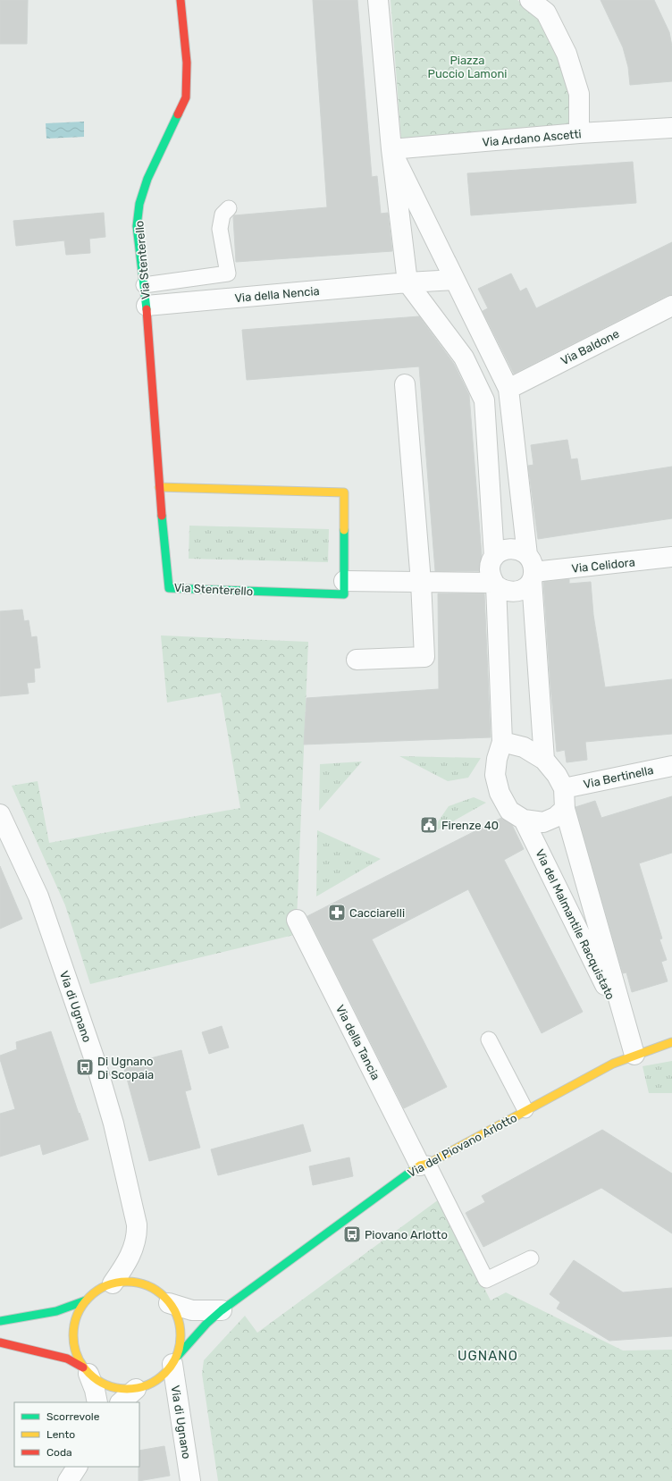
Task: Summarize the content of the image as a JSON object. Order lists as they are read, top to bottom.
{
  "streets": {
    "street": [
      "Via Ardano Ascetti",
      "Via Stenterello",
      "Via della Nencia",
      "Via Baldone",
      "Via Celidora",
      "Via Bertinella",
      "Via del Malmantile Racquistato",
      "Via di Ugnano",
      "Via della Tancia",
      "Via del Piovano Arlotto"
    ]
  },
  "crossings": [
    ["Via Stenterello", "Via della Nencia"],
    ["Via Bertinella", "Via del Malmantile Racquistato"],
    ["Via del Malmantile Racquistato", "Via del Piovano Arlotto"],
    ["Via di Ugnano", "Via del Piovano Arlotto"],
    ["Via della Tancia", "Via del Piovano Arlotto"]
  ],
  "districts": ["UGNANO"],
  "parks": ["Piazza Puccio Lamoni"],
  "places": {
    "public building": ["Firenze 40"],
    "pharmacy": ["Cacciarelli"],
    "bus stop": ["Di Ugnano Di Scopaia", "Piovano Arlotto"]
  },
  "legend": ["Scorrevole", "Lento", "Coda"]
}
